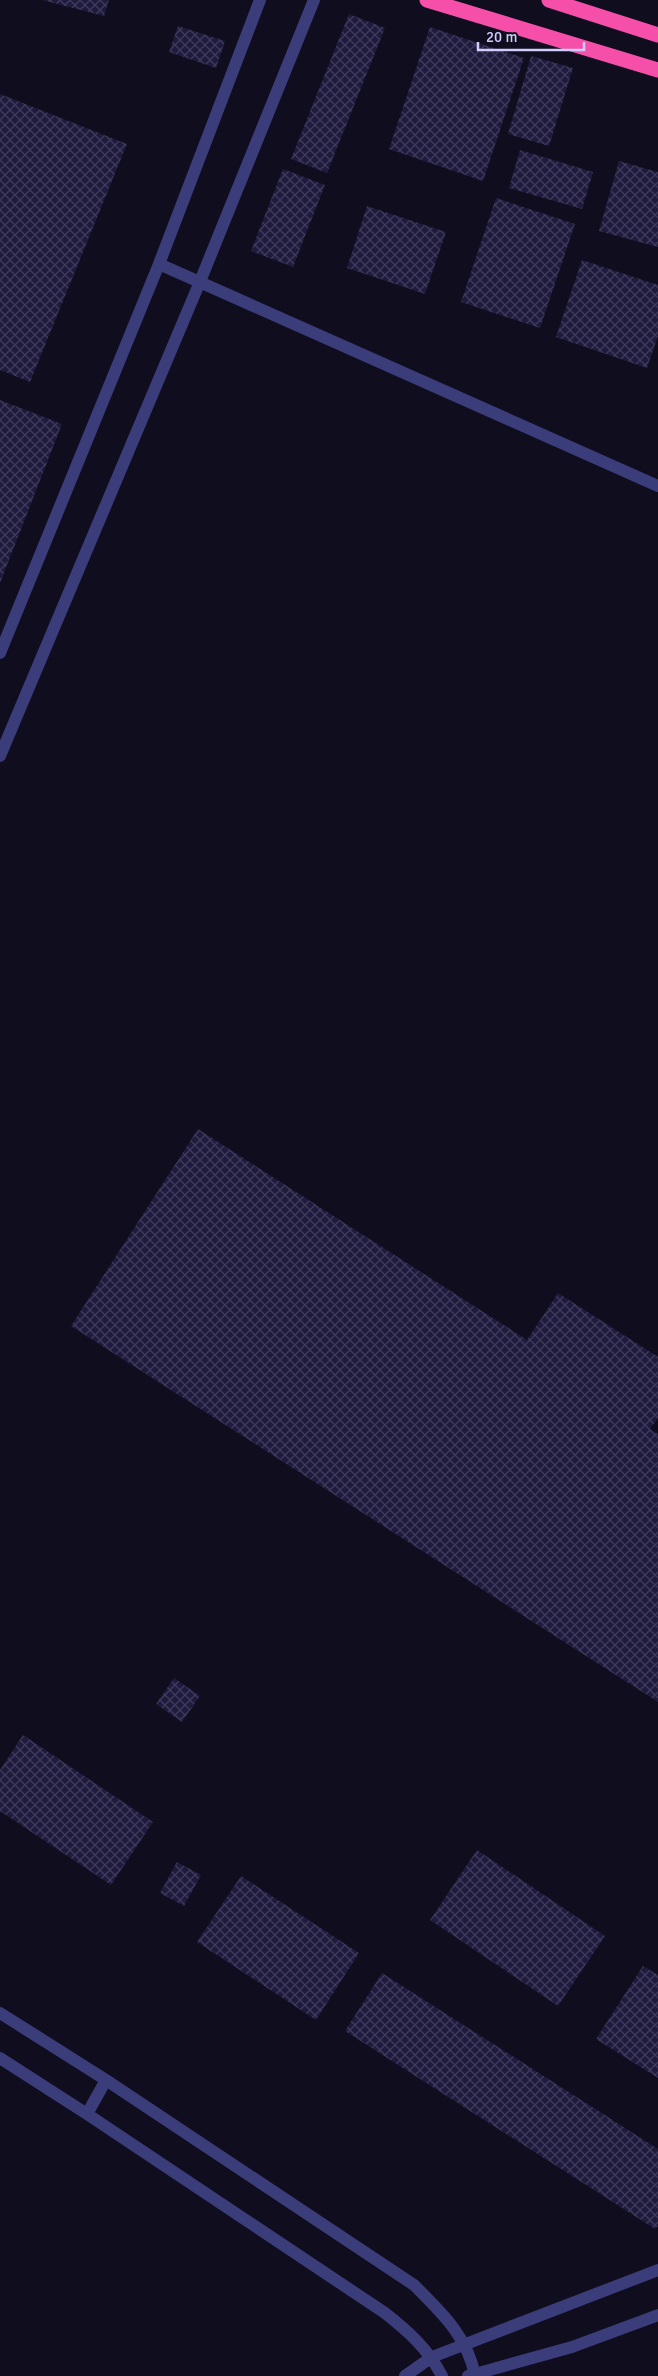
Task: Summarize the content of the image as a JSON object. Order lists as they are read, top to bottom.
{
  "scale_bar": "20 m"
}
